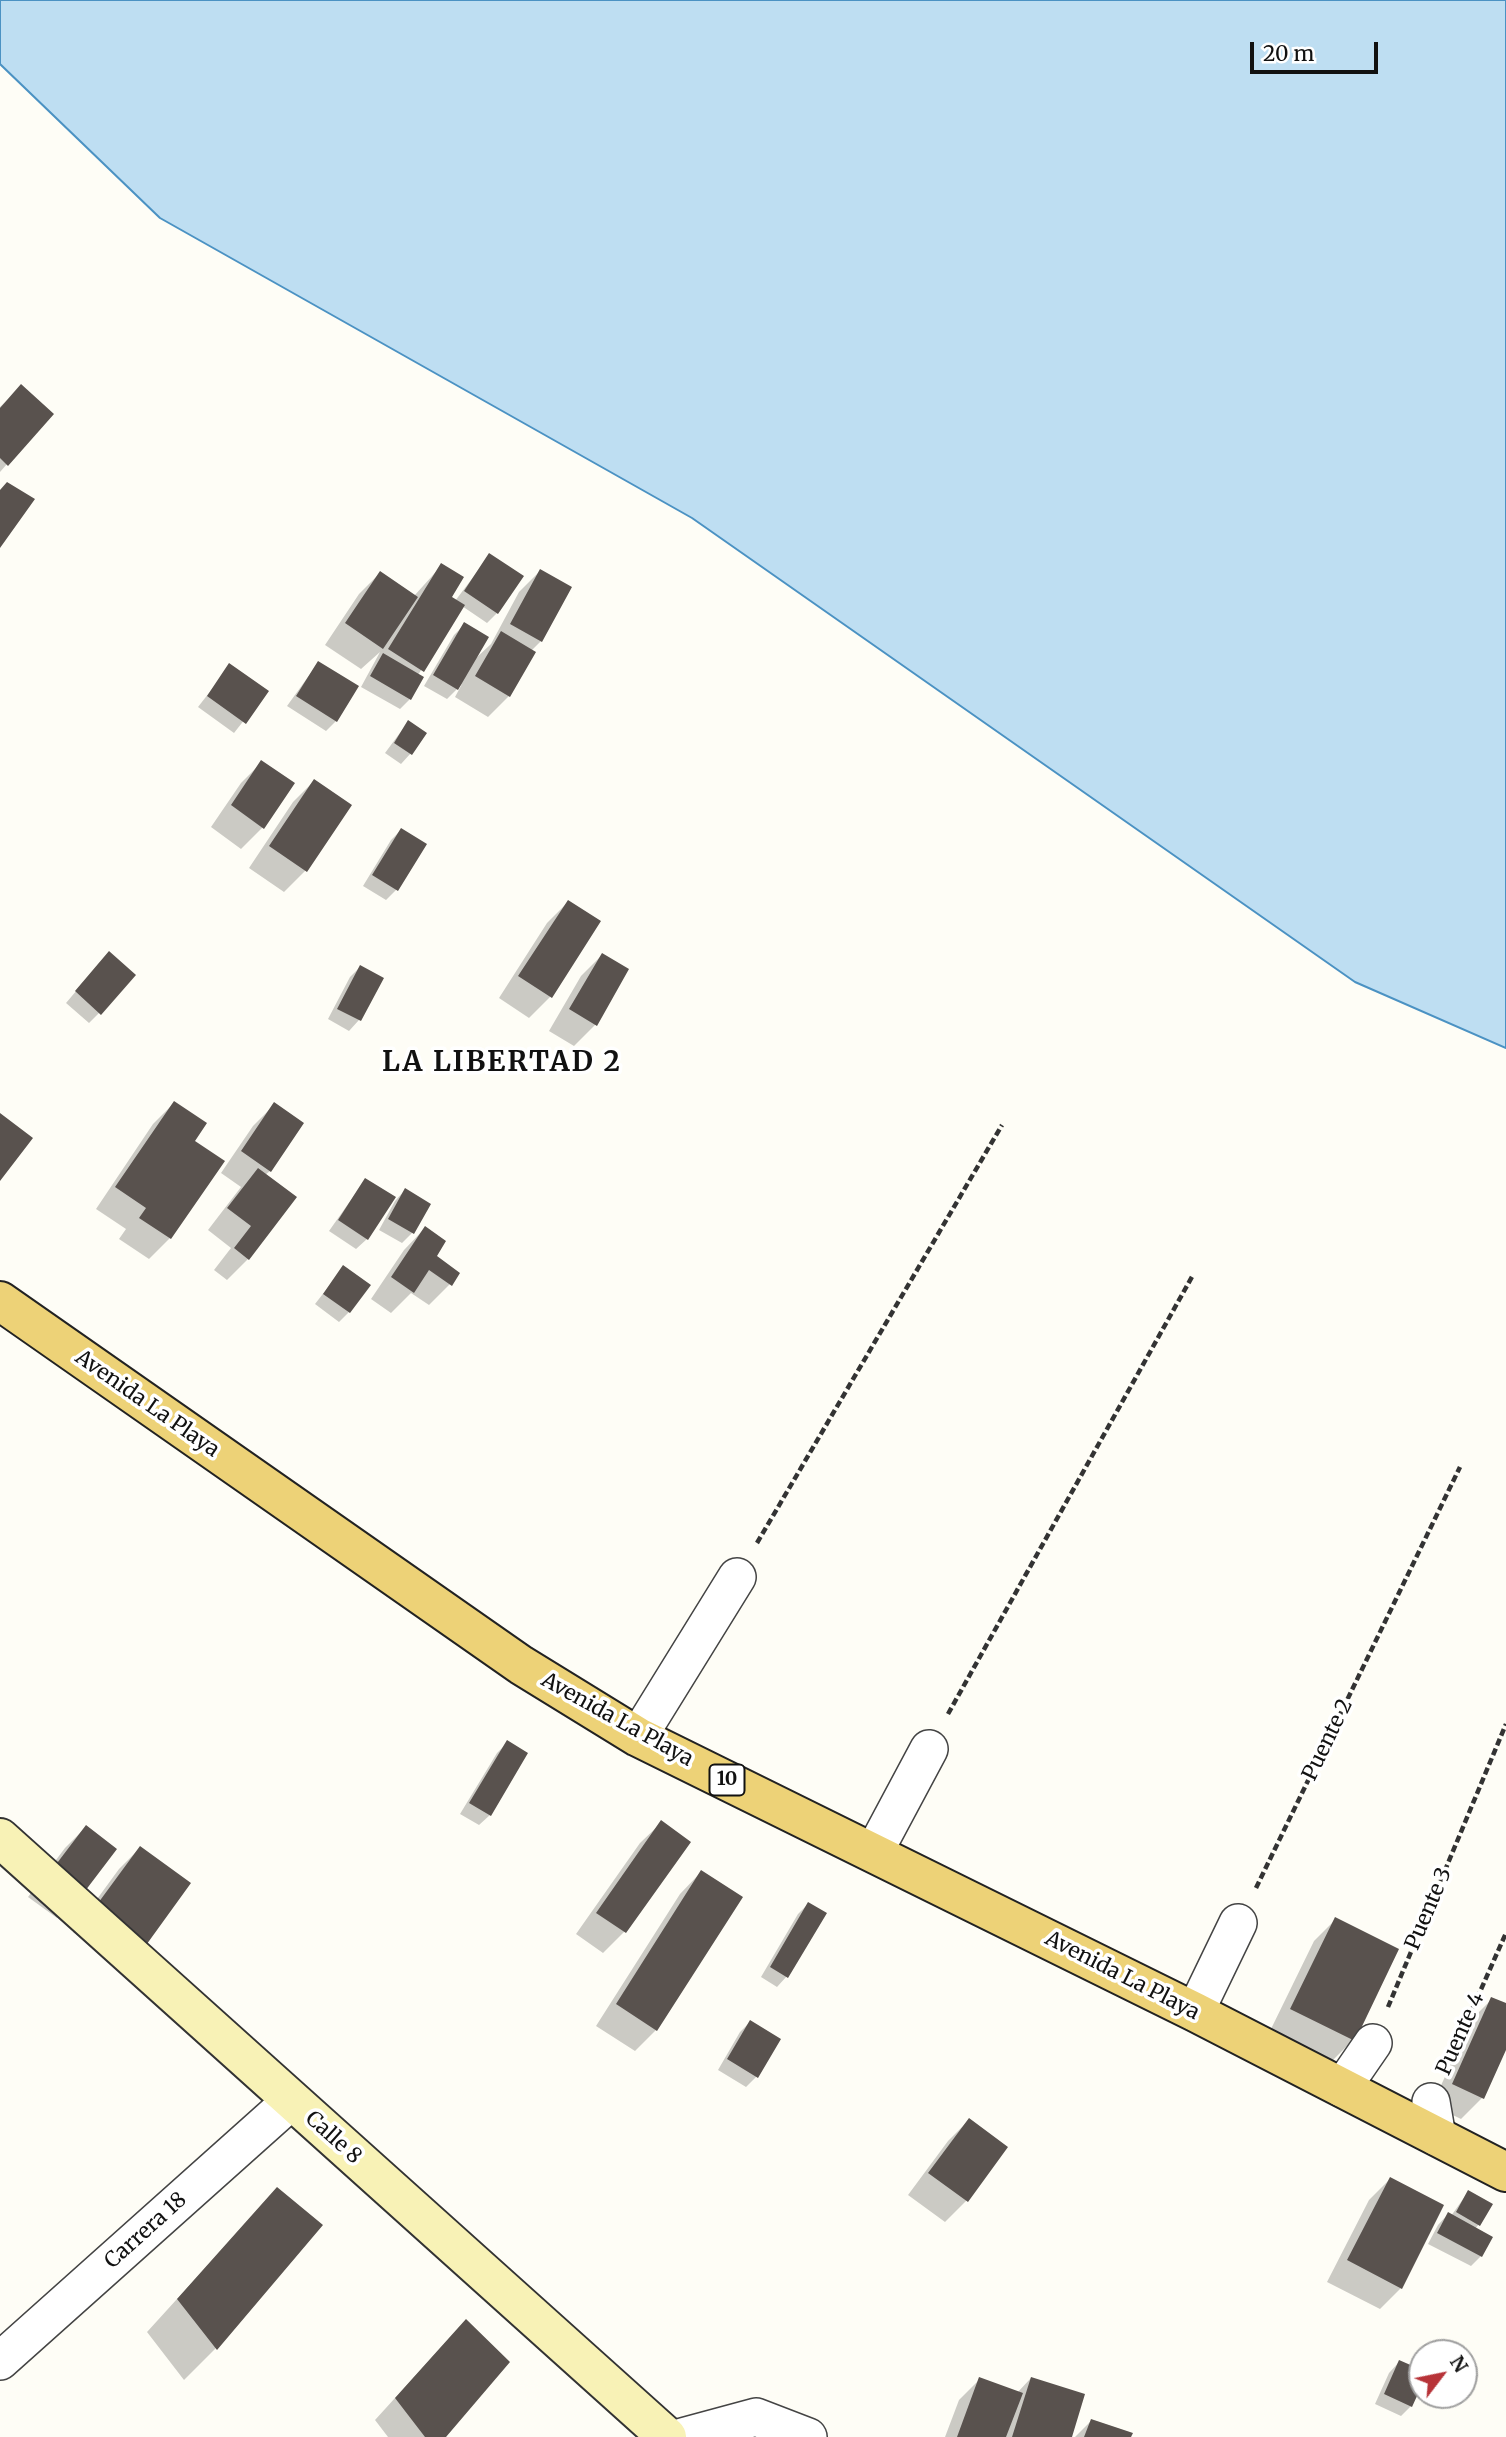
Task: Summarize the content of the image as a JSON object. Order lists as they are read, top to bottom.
{
  "streets": {
    "main road": ["Avenida La Playa", "10"],
    "street": ["Calle 8", "Carrera 18"],
    "path": ["Puente 2", "Puente 3", "Puente 4"]
  },
  "crossings": [
    ["Avenida La Playa", "Puente 4"],
    ["Calle 8", "Carrera 18"]
  ],
  "districts": ["LA LIBERTAD 2"],
  "scale_bar": "20 m",
  "north": "top right"
}
